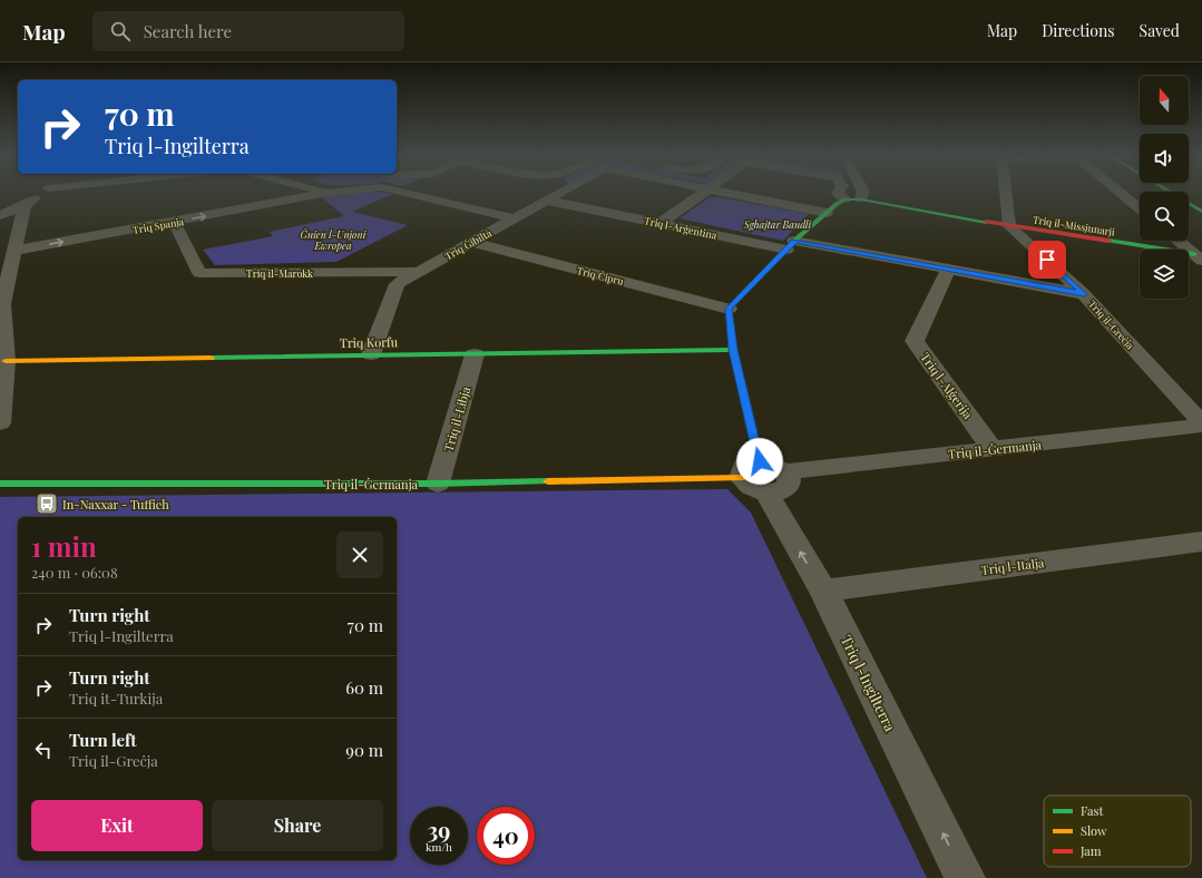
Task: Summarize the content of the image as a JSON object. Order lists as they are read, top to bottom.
{
  "streets": {
    "street": [
      "Triq Spanja",
      "Triq il-Missjunarji",
      "Triq l-Arġentina",
      "Triq Ġibiltà",
      "Triq il-Marokk",
      "Triq Ċipru",
      "Triq il-Greċja",
      "Triq Korfu",
      "Triq l-Alġerija",
      "Triq il-Libja",
      "Triq il-Ġermanja",
      "Triq l-Italja",
      "Triq l-Ingilterra"
    ]
  },
  "crossings": [
    ["Triq Spanja", "Triq Ġibiltà"],
    ["Triq Spanja", "Triq il-Marokk"],
    ["Triq il-Missjunarji", "Triq il-Greċja"],
    ["Triq l-Arġentina", "Triq Ġibiltà"],
    ["Triq l-Arġentina", "Triq il-Greċja"],
    ["Triq l-Arġentina", "Triq l-Alġerija"],
    ["Triq Ġibiltà", "Triq il-Marokk"],
    ["Triq Ġibiltà", "Triq Ċipru"],
    ["Triq Ġibiltà", "Triq Korfu"],
    ["Triq il-Greċja", "Triq il-Ġermanja"],
    ["Triq Korfu", "Triq il-Libja"],
    ["Triq l-Alġerija", "Triq il-Ġermanja"],
    ["Triq il-Libja", "Triq il-Ġermanja"],
    ["Triq il-Ġermanja", "Triq l-Ingilterra"],
    ["Triq l-Italja", "Triq l-Ingilterra"]
  ],
  "one_way": ["Triq Spanja", "Triq l-Ingilterra"],
  "parks": ["Sghajtar Bandli", "Ġnien l-Unjoni Ewropea"],
  "places": {
    "bus stop": ["In-Naxxar - Tuffieh"]
  },
  "legend": ["Fast", "Slow", "Jam"],
  "north": "top",
  "page": {
    "header": "Map",
    "search": "Search here",
    "nav": ["Map", "Directions", "Saved"],
    "turn": ["70 m", "Triq l-Ingilterra"],
    "heading": ["1 min", "240 m · 06:08"],
    "list": [
      {
        "name": "Turn right",
        "note": "Triq l-Ingilterra",
        "value": "70 m"
      },
      {
        "name": "Turn right",
        "note": "Triq it-Turkija",
        "value": "60 m"
      },
      {
        "name": "Turn left",
        "note": "Triq il-Greċja",
        "value": "90 m"
      }
    ],
    "buttons": ["Exit", "Share"],
    "speed": "39 km/h",
    "limit": "40"
  }
}
